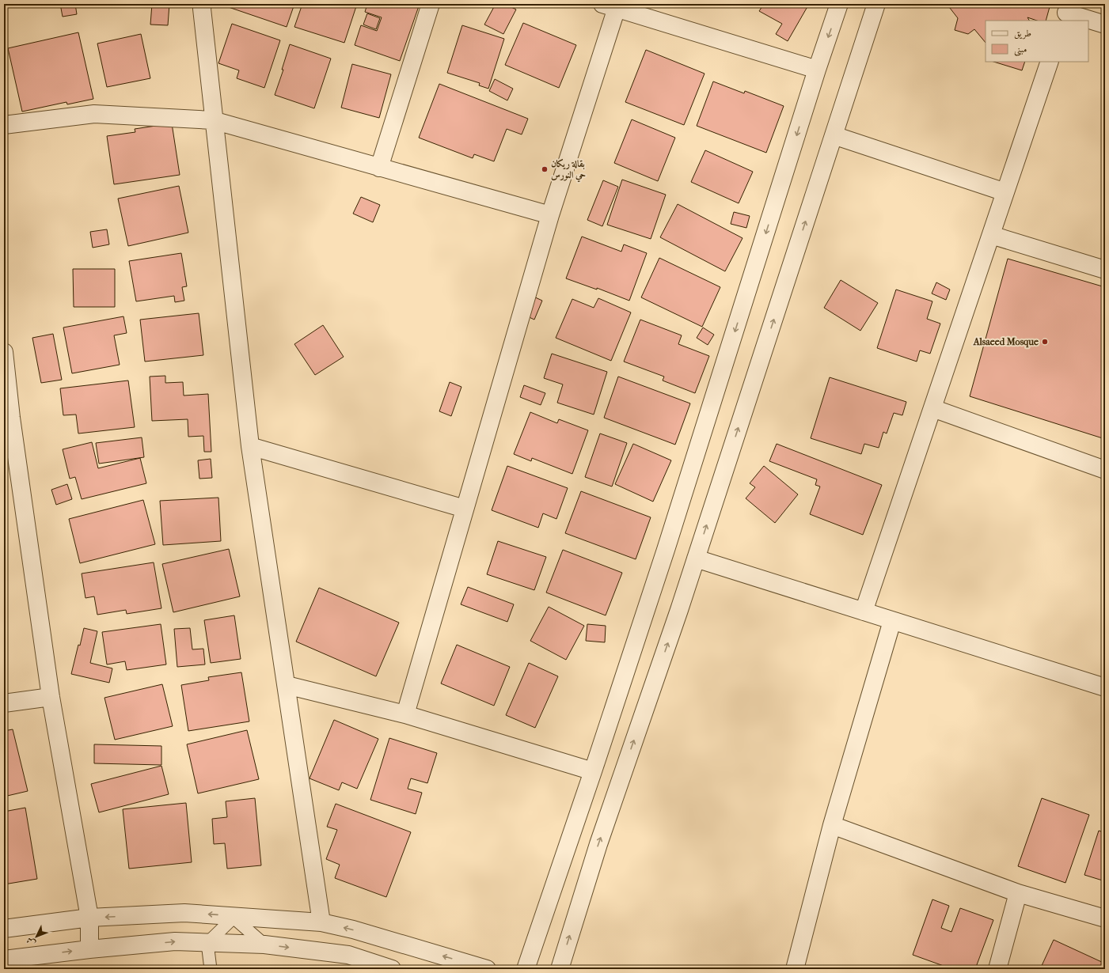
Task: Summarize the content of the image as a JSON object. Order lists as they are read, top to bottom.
{
  "places": ["بقالة ريكان حي النورس", "Alsaeed Mosque"],
  "legend": ["طريق", "مبنى"],
  "north": "bottom left"
}
